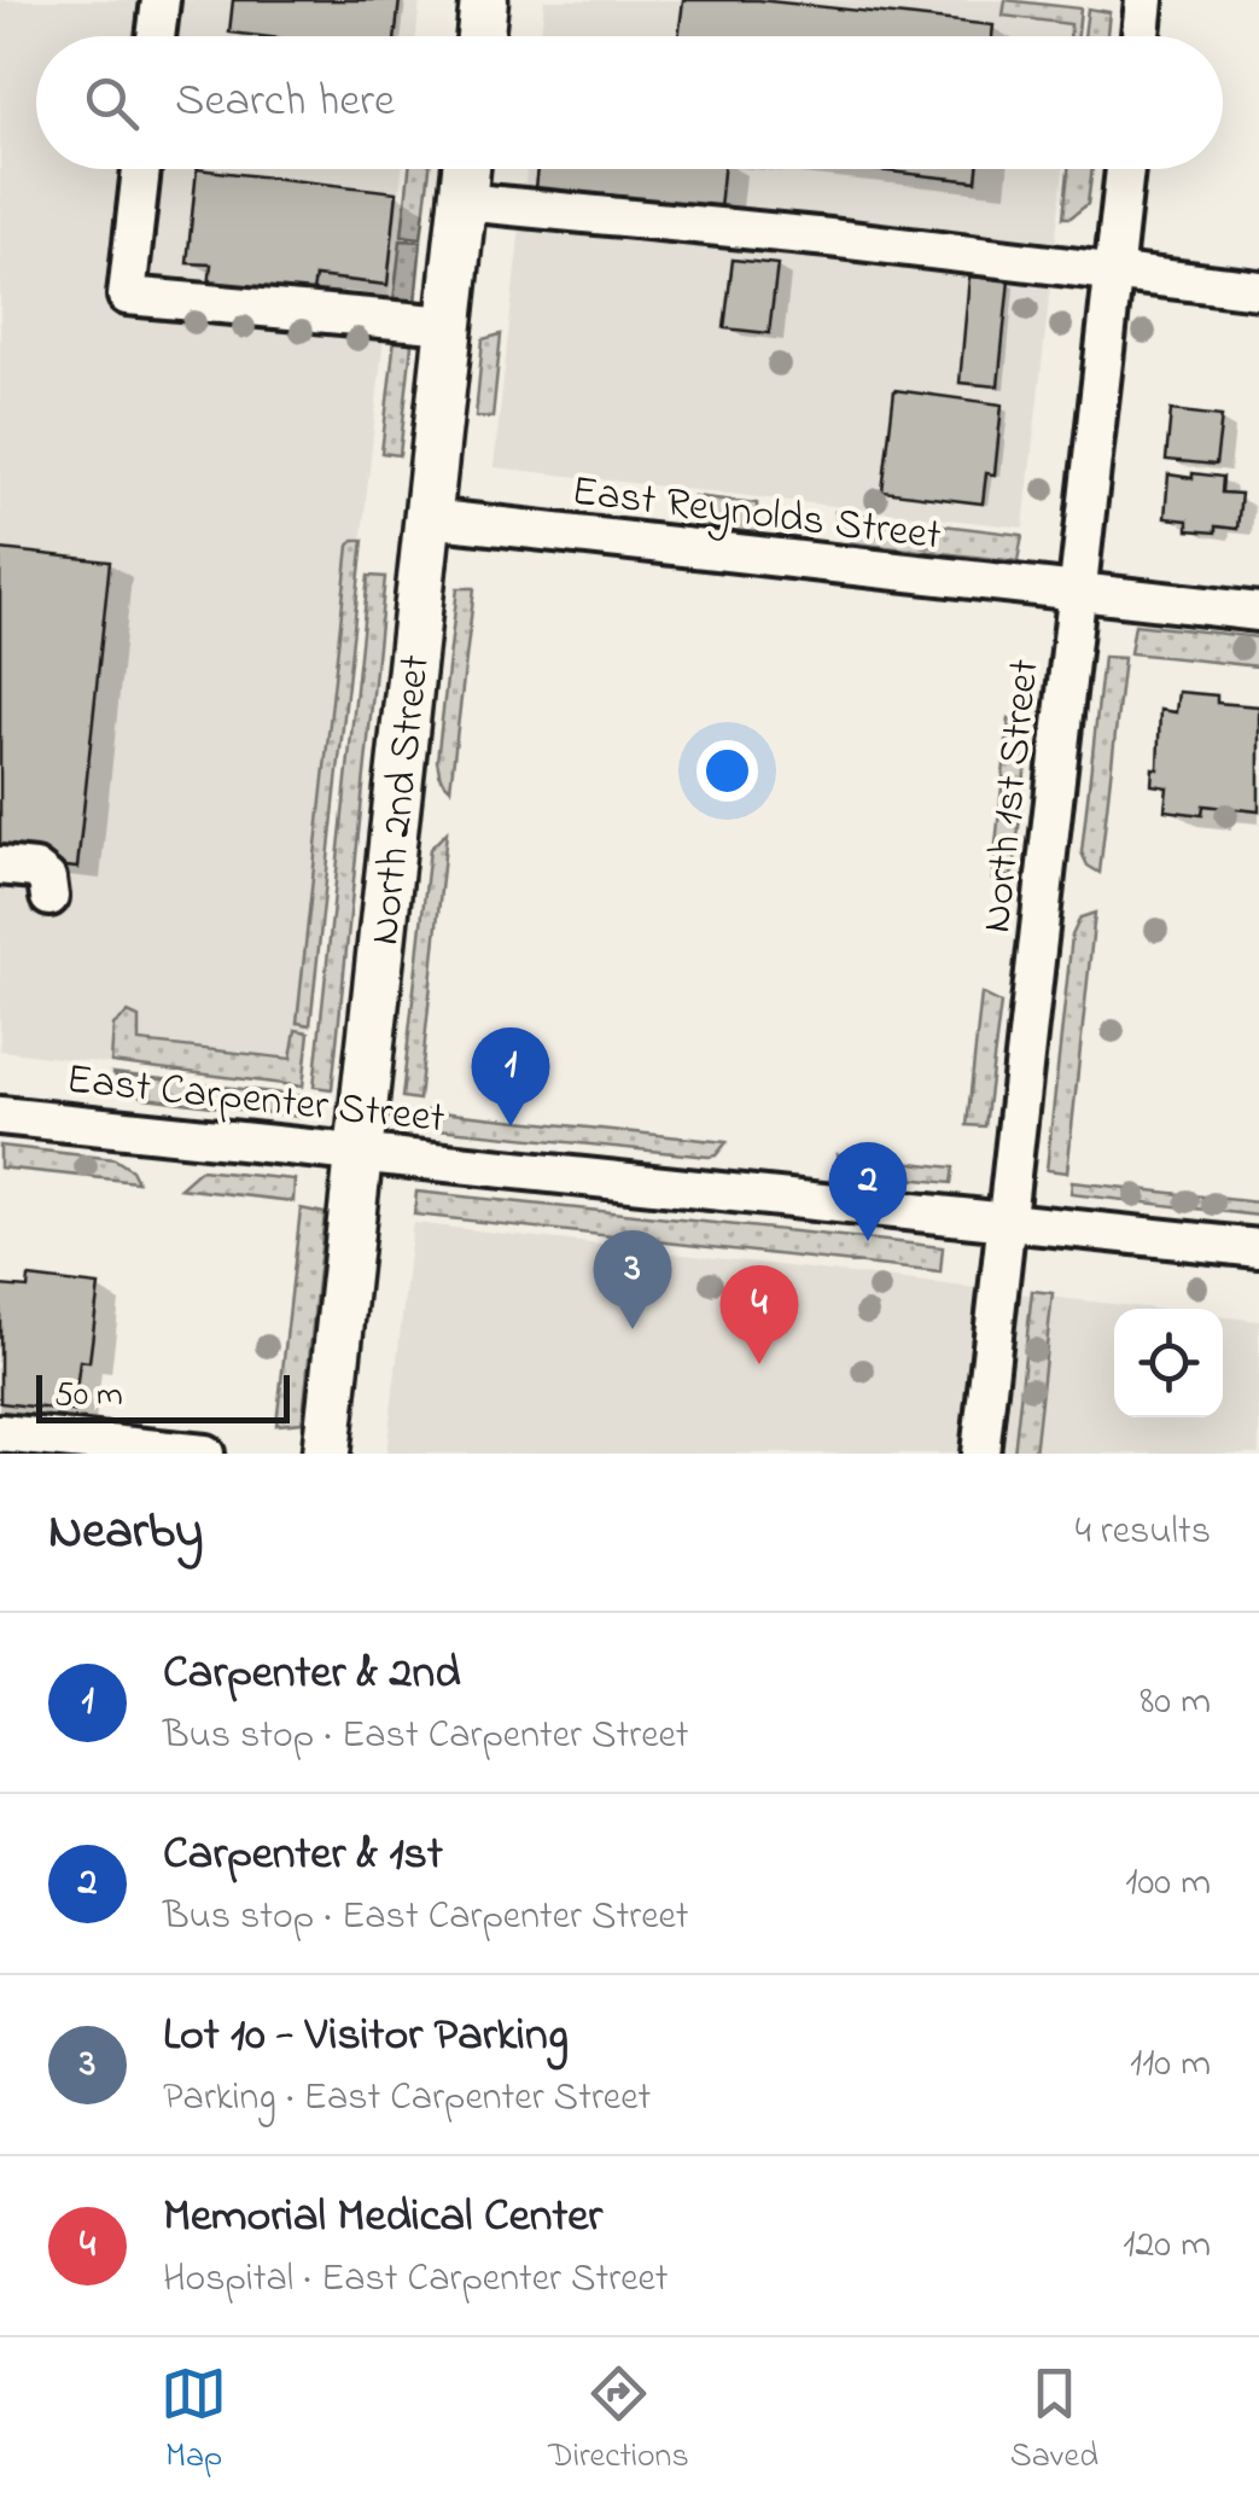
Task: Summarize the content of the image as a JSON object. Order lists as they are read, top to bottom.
{
  "streets": {
    "main road": ["North 2nd Street"],
    "street": ["East Reynolds Street", "North 1st Street", "East Carpenter Street"]
  },
  "crossings": [
    ["East Reynolds Street", "North 1st Street"],
    ["East Reynolds Street", "North 2nd Street"],
    ["North 1st Street", "East Carpenter Street"],
    ["North 2nd Street", "East Carpenter Street"]
  ],
  "scale_bar": "50 m",
  "page": {
    "search": "Search here",
    "pins": [
      "1",
      "2",
      "3",
      "4"
    ],
    "scale": "50 m",
    "heading": ["Nearby", "4 results"],
    "list": [
      {
        "mark": "1",
        "name": "Carpenter & 2nd",
        "note": "Bus stop · East Carpenter Street",
        "value": "80 m"
      },
      {
        "mark": "2",
        "name": "Carpenter & 1st",
        "note": "Bus stop · East Carpenter Street",
        "value": "100 m"
      },
      {
        "mark": "3",
        "name": "Lot 10 - Visitor Parking",
        "note": "Parking · East Carpenter Street",
        "value": "110 m"
      },
      {
        "mark": "4",
        "name": "Memorial Medical Center",
        "note": "Hospital · East Carpenter Street",
        "value": "120 m"
      }
    ],
    "nav": ["Map", "Directions", "Saved"]
  }
}
